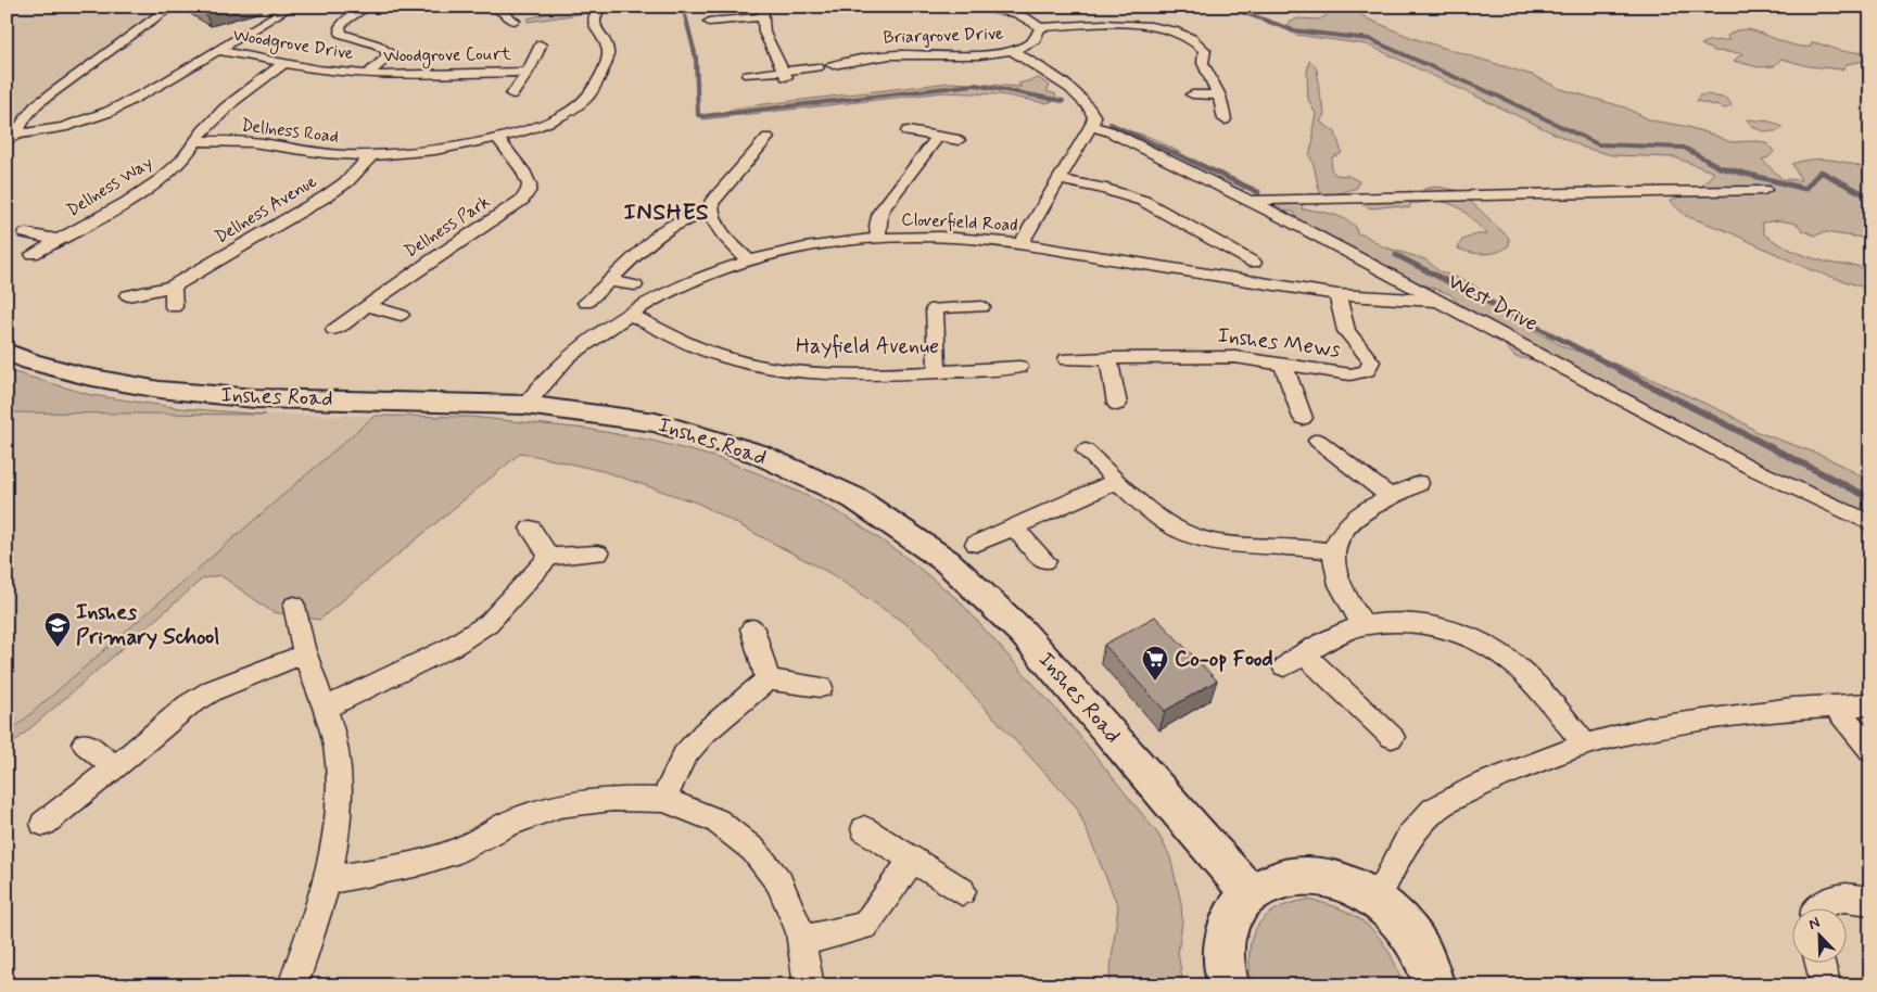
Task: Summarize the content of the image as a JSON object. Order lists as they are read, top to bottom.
{
  "streets": {
    "street": [
      "Briargrove Drive",
      "Woodgrove Drive",
      "Woodgrove Court",
      "Dellness Road",
      "Dellness Way",
      "Dellness Avenue",
      "Cloverfield Road",
      "Dellness Park",
      "West Drive",
      "Inshes Mews",
      "Hayfield Avenue",
      "Inshes Road"
    ]
  },
  "crossings": [
    ["Woodgrove Drive", "Woodgrove Court"],
    ["Woodgrove Drive", "Dellness Road"],
    ["Dellness Road", "Dellness Way"],
    ["Dellness Road", "Dellness Avenue"],
    ["Dellness Road", "Dellness Park"],
    ["Cloverfield Road", "West Drive"],
    ["Cloverfield Road", "Inshes Mews"],
    ["Cloverfield Road", "Hayfield Avenue"],
    ["Cloverfield Road", "Inshes Road"]
  ],
  "districts": ["INSHES"],
  "places": {
    "school or university": ["Inshes Primary School"],
    "supermarket": ["Co-op Food"]
  },
  "north": "top left"
}
